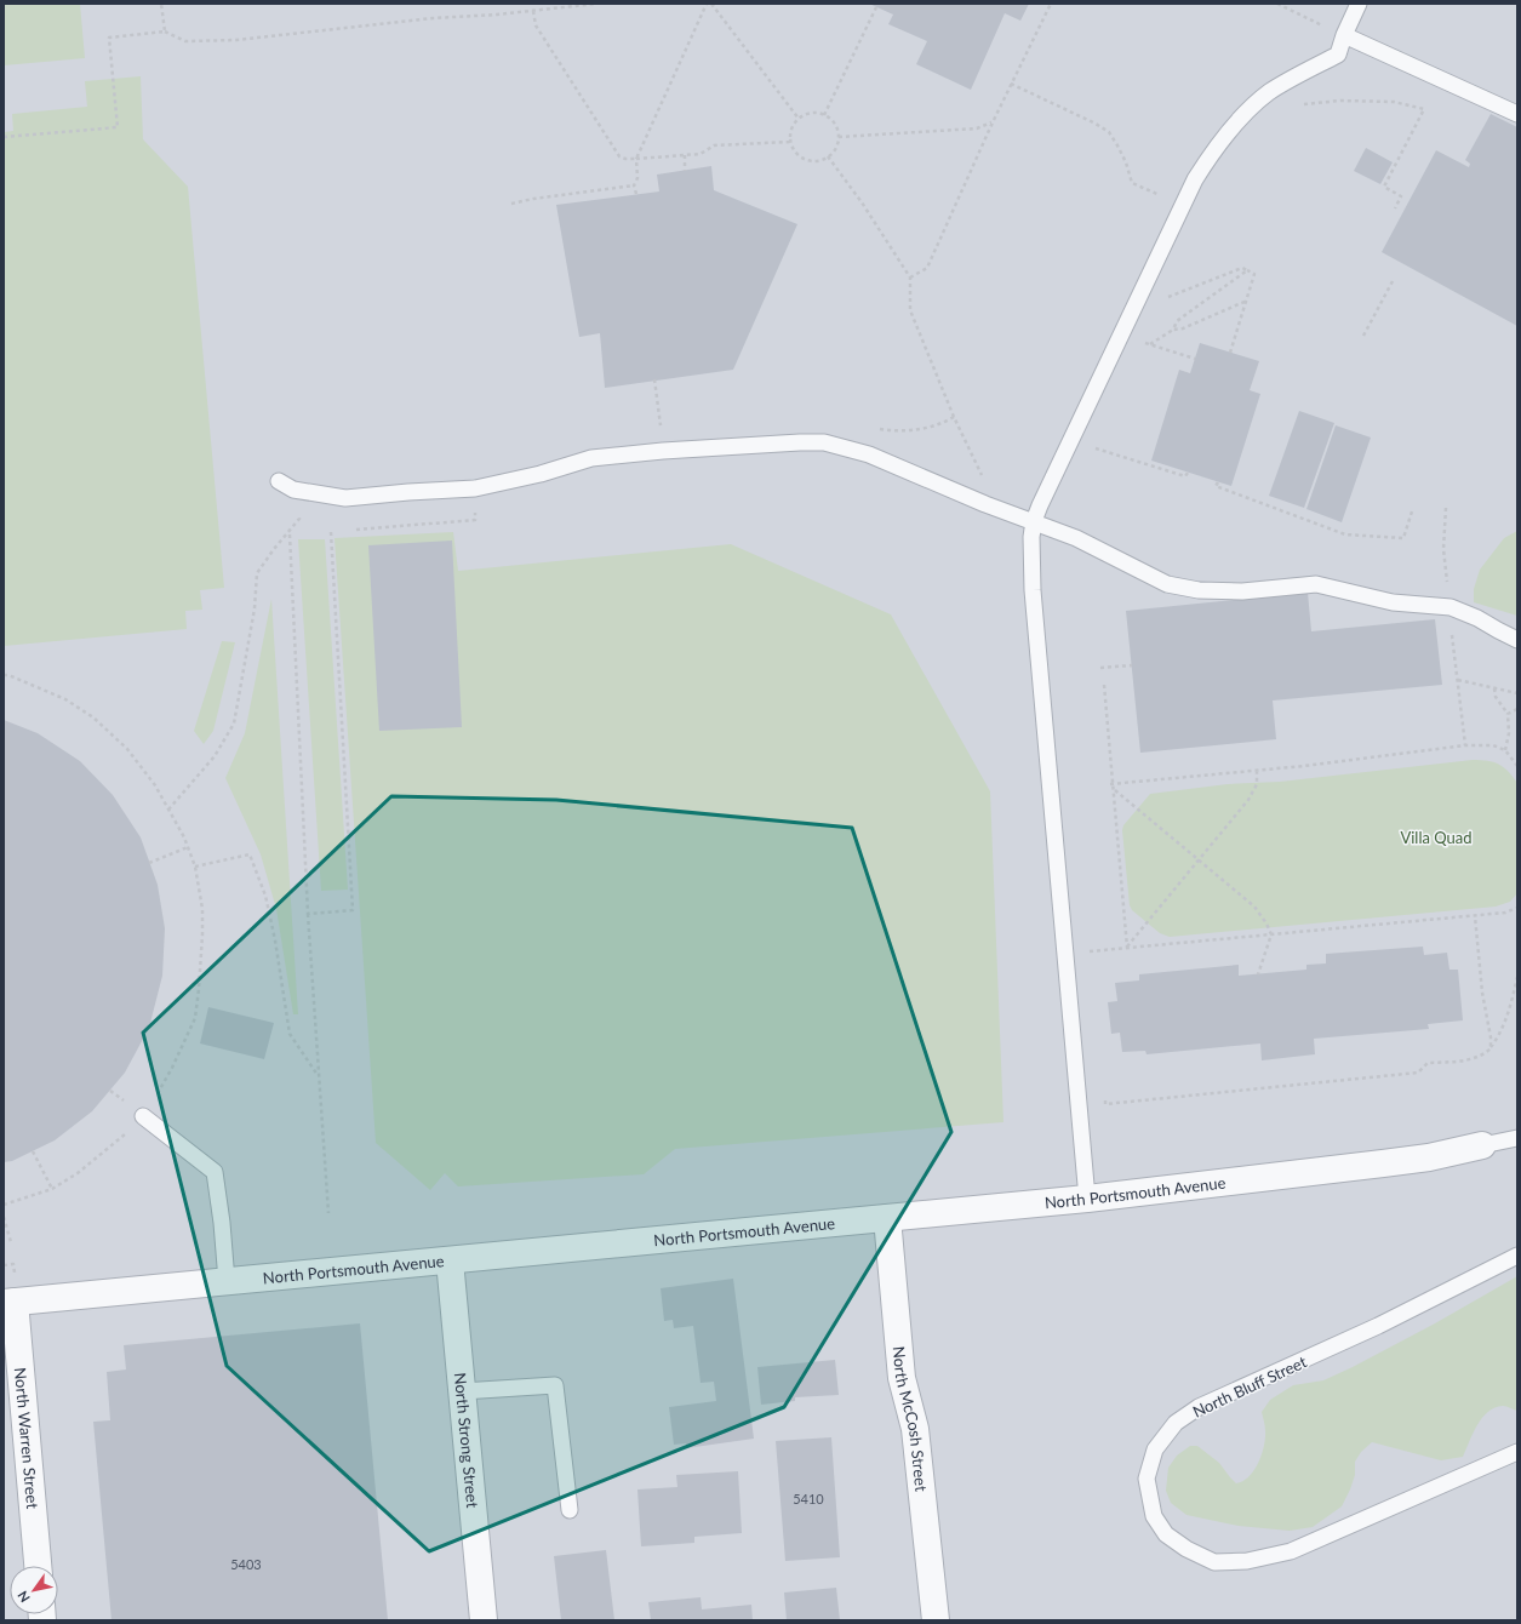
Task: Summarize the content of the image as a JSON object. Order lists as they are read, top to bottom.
{
  "streets": {
    "street": [
      "North Portsmouth Avenue",
      "North McCosh Street",
      "North Warren Street",
      "North Strong Street"
    ],
    "lane": ["North Bluff Street"]
  },
  "crossings": [
    ["North Portsmouth Avenue", "North McCosh Street"],
    ["North Portsmouth Avenue", "North Warren Street"],
    ["North Portsmouth Avenue", "North Strong Street"]
  ],
  "parks": ["Villa Quad"],
  "house_numbers": ["5410", "5403"],
  "north": "bottom left"
}
